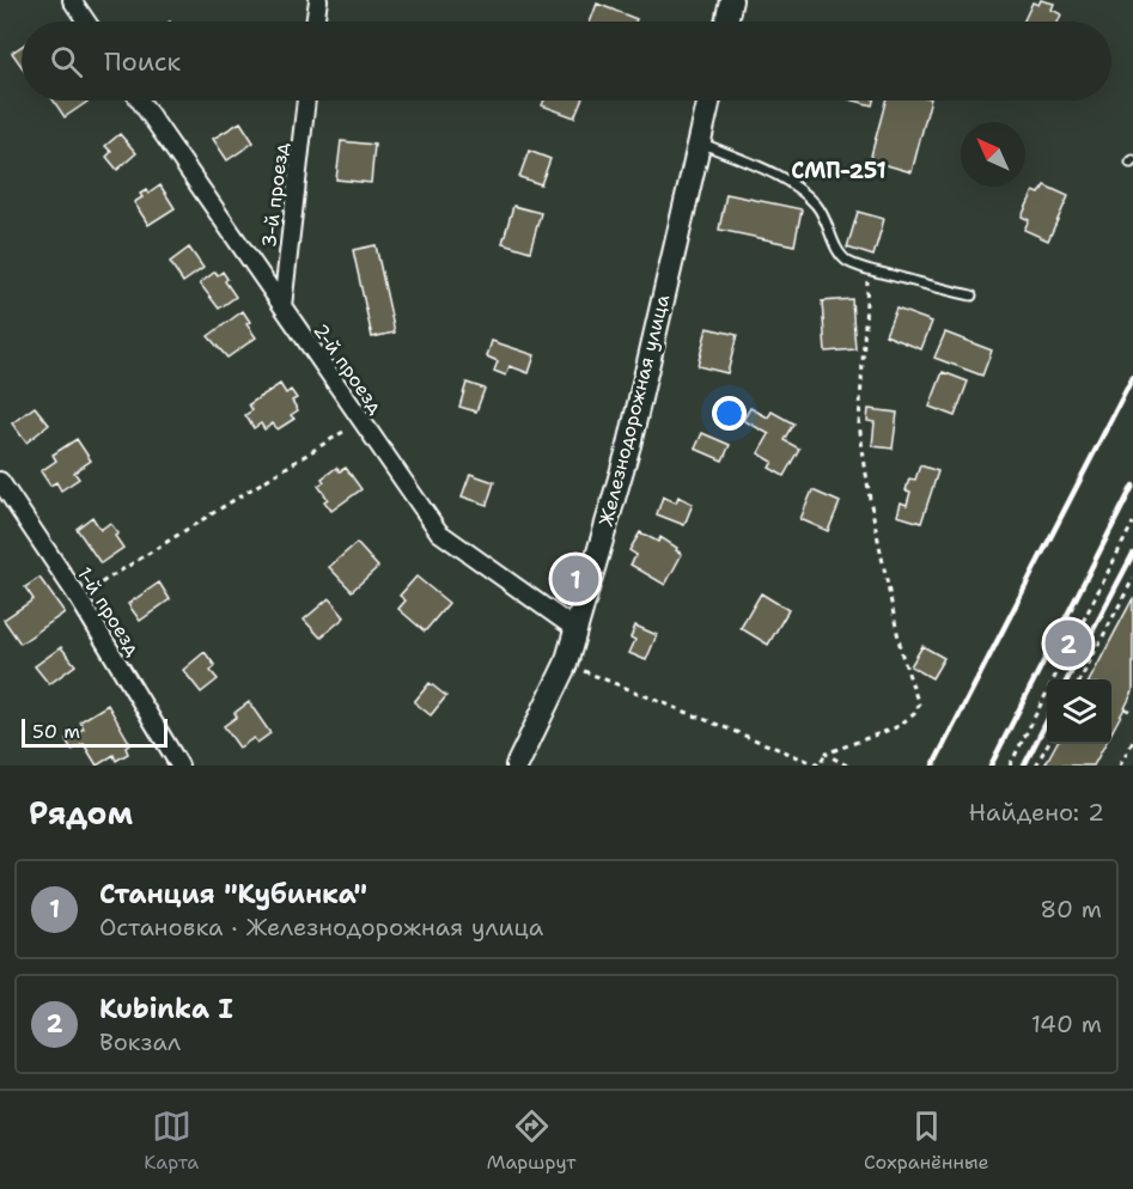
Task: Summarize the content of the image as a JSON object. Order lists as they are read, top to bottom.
{
  "streets": {
    "street": [
      "3-й проезд",
      "2-й проезд",
      "Железнодорожная улица",
      "1-й проезд"
    ]
  },
  "crossings": [
    ["3-й проезд", "2-й проезд"],
    ["2-й проезд", "Железнодорожная улица"]
  ],
  "districts": ["СМП-251"],
  "scale_bar": "50 m",
  "north": "top left",
  "page": {
    "search": "Поиск",
    "pins": ["1", "2"],
    "scale": "50 m",
    "heading": ["Рядом", "Найдено: 2"],
    "list": [
      {
        "mark": "1",
        "name": "Станция \"Кубинка\"",
        "note": "Остановка · Железнодорожная улица",
        "value": "80 m"
      },
      {
        "mark": "2",
        "name": "Kubinka I",
        "note": "Вокзал",
        "value": "140 m"
      }
    ],
    "nav": ["Карта", "Маршрут", "Сохранённые"]
  }
}
